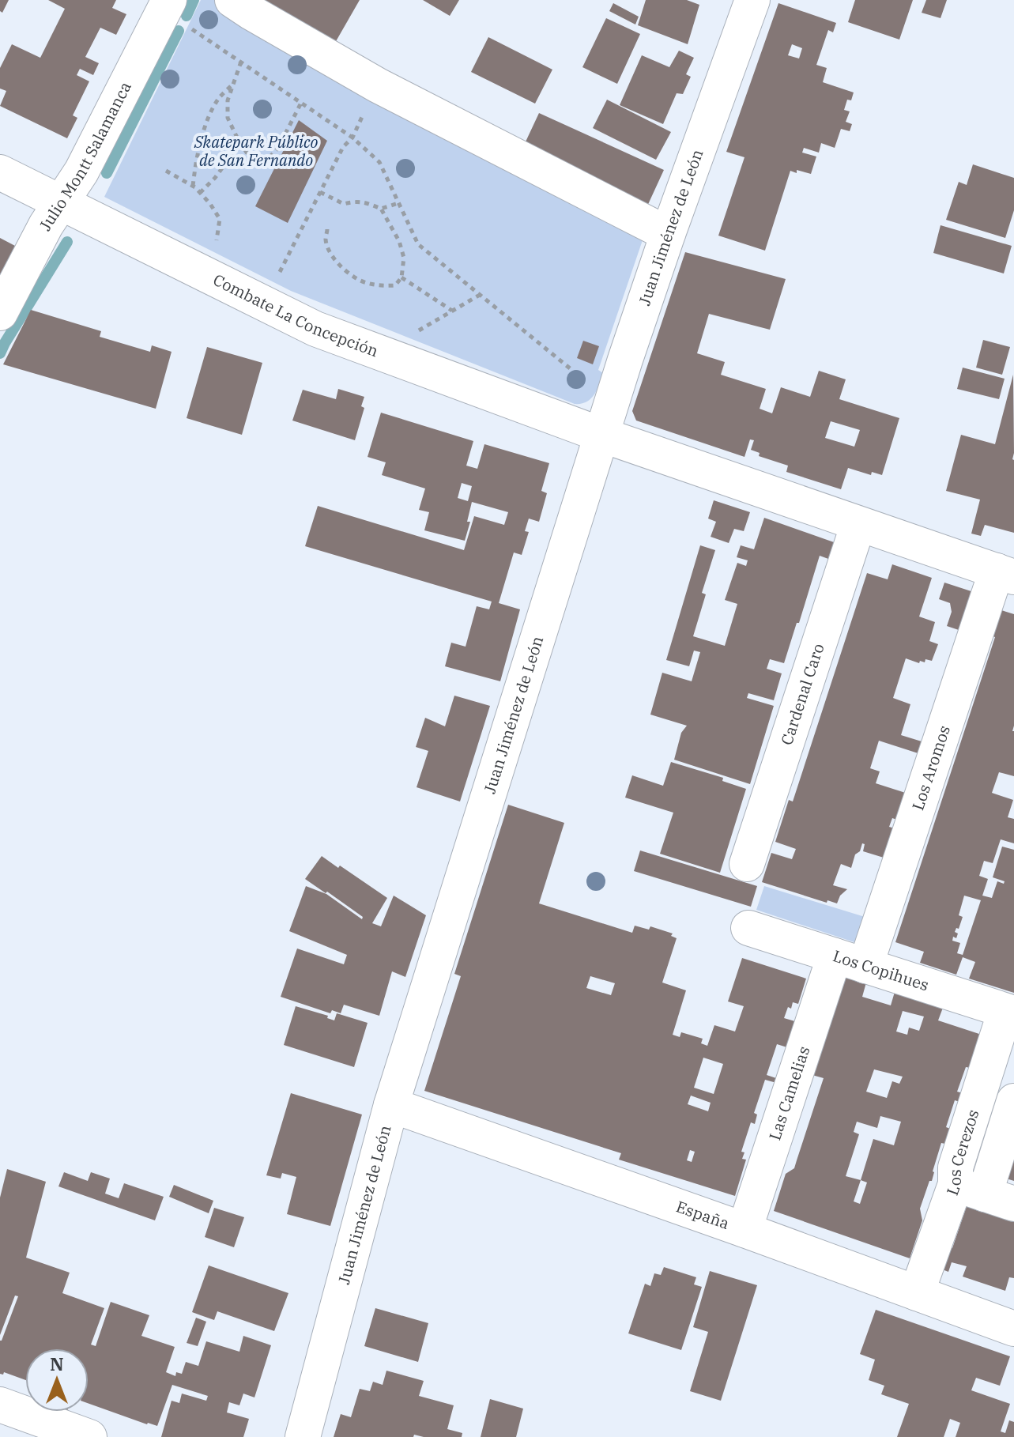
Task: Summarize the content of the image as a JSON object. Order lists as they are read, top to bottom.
{
  "streets": {
    "street": [
      "Julio Montt Salamanca",
      "Juan Jiménez de León",
      "Combate La Concepción",
      "Cardenal Caro",
      "Los Aromos",
      "Los Copihues",
      "Las Camelias",
      "Los Cerezos",
      "España"
    ]
  },
  "crossings": [
    ["Julio Montt Salamanca", "Combate La Concepción"],
    ["Juan Jiménez de León", "Combate La Concepción"],
    ["Juan Jiménez de León", "España"],
    ["Los Aromos", "Los Copihues"],
    ["Los Aromos", "Las Camelias"],
    ["Los Copihues", "Las Camelias"],
    ["Los Copihues", "Los Cerezos"],
    ["Las Camelias", "España"],
    ["Los Cerezos", "España"]
  ],
  "parks": ["Skatepark Público de San Fernando"],
  "north": "top"
}
